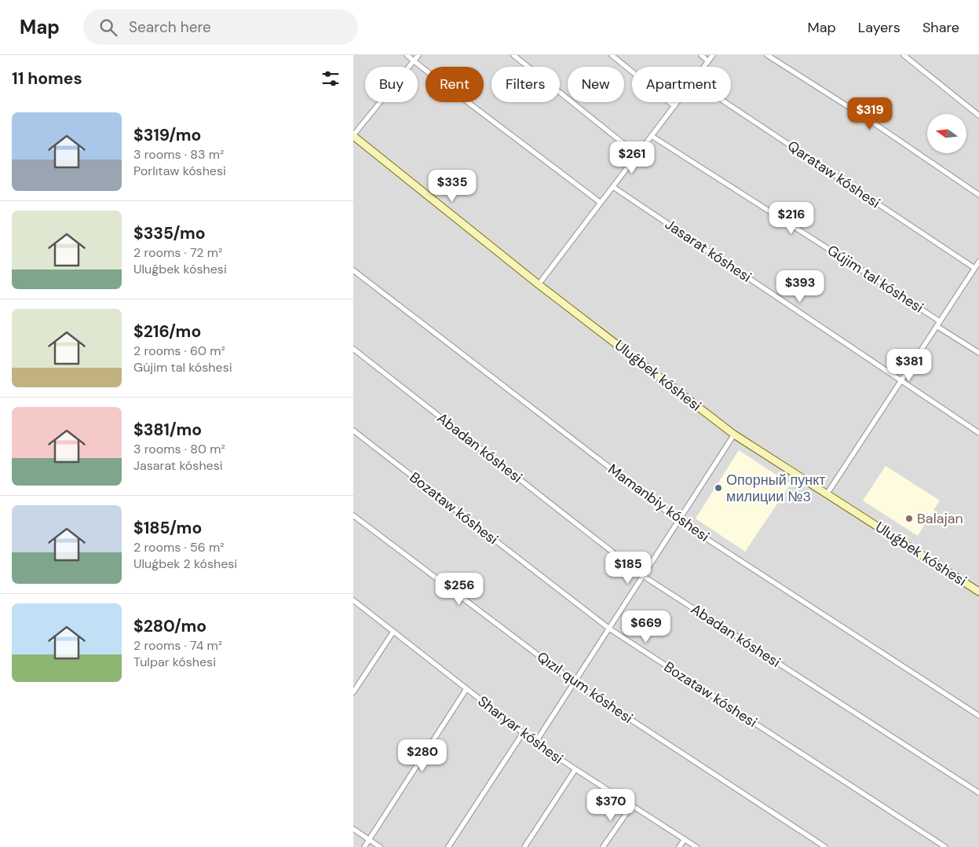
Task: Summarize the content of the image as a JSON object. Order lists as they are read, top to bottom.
{
  "streets": {
    "street": [
      "Qarataw kóshesi",
      "Jasarat kóshesi",
      "Gújim tal kóshesi",
      "Uluǵbek kóshesi",
      "Abadan kóshesi",
      "Mamanbiy kóshesi",
      "Bozataw kóshesi",
      "Qızıl qum kóshesi",
      "Sharyar kóshesi"
    ]
  },
  "places": ["Опорный пункт милиции №3", "Balajan"],
  "north": "left",
  "page": {
    "header": "Map",
    "search": "Search here",
    "nav": ["Map", "Layers", "Share"],
    "heading": "11 homes",
    "chip": [
      "Buy",
      "Rent",
      "Filters",
      "New",
      "Apartment"
    ],
    "price": [
      "$319",
      "$261",
      "$335",
      "$216",
      "$393",
      "$381",
      "$185",
      "$256",
      "$669",
      "$280",
      "$370"
    ],
    "list": [
      {
        "name": "$319/mo",
        "note": "3 rooms · 83 m² · Porlıtaw kóshesi"
      },
      {
        "name": "$335/mo",
        "note": "2 rooms · 72 m² · Uluǵbek kóshesi"
      },
      {
        "name": "$216/mo",
        "note": "2 rooms · 60 m² · Gújim tal kóshesi"
      },
      {
        "name": "$381/mo",
        "note": "3 rooms · 80 m² · Jasarat kóshesi"
      },
      {
        "name": "$185/mo",
        "note": "2 rooms · 56 m² · Uluǵbek 2 kóshesi"
      },
      {
        "name": "$280/mo",
        "note": "2 rooms · 74 m² · Tulpar kóshesi"
      }
    ]
  }
}
